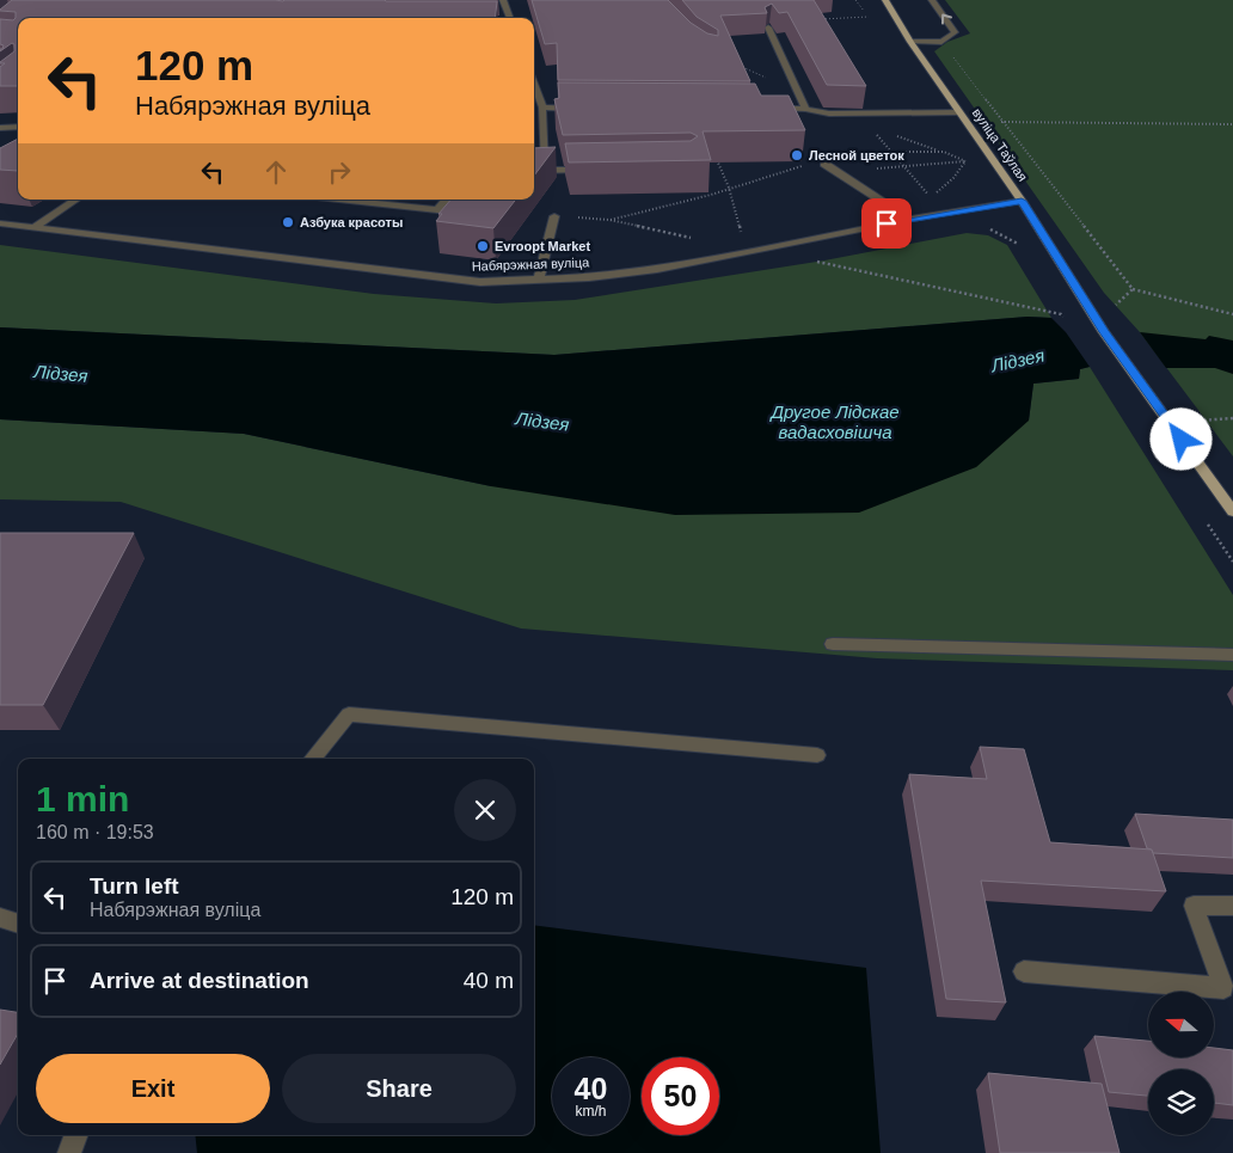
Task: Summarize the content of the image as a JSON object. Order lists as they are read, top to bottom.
{
  "streets": {
    "main road": ["вуліца Таўлая"],
    "street": ["Набярэжная вуліца"]
  },
  "crossings": [
    ["вуліца Таўлая", "Набярэжная вуліца"]
  ],
  "water": ["Лідзея", "Другое Лідскае вадасховішча"],
  "places": ["Лесной цветок", "Азбука красоты", "Evroopt Market"],
  "north": "left",
  "page": {
    "turn": ["120 m", "Набярэжная вуліца"],
    "heading": ["1 min", "160 m · 19:53"],
    "list": [
      {
        "name": "Turn left",
        "note": "Набярэжная вуліца",
        "value": "120 m"
      },
      {
        "name": "Arrive at destination",
        "value": "40 m"
      }
    ],
    "buttons": ["Exit", "Share"],
    "speed": "40 km/h",
    "limit": "50"
  }
}
